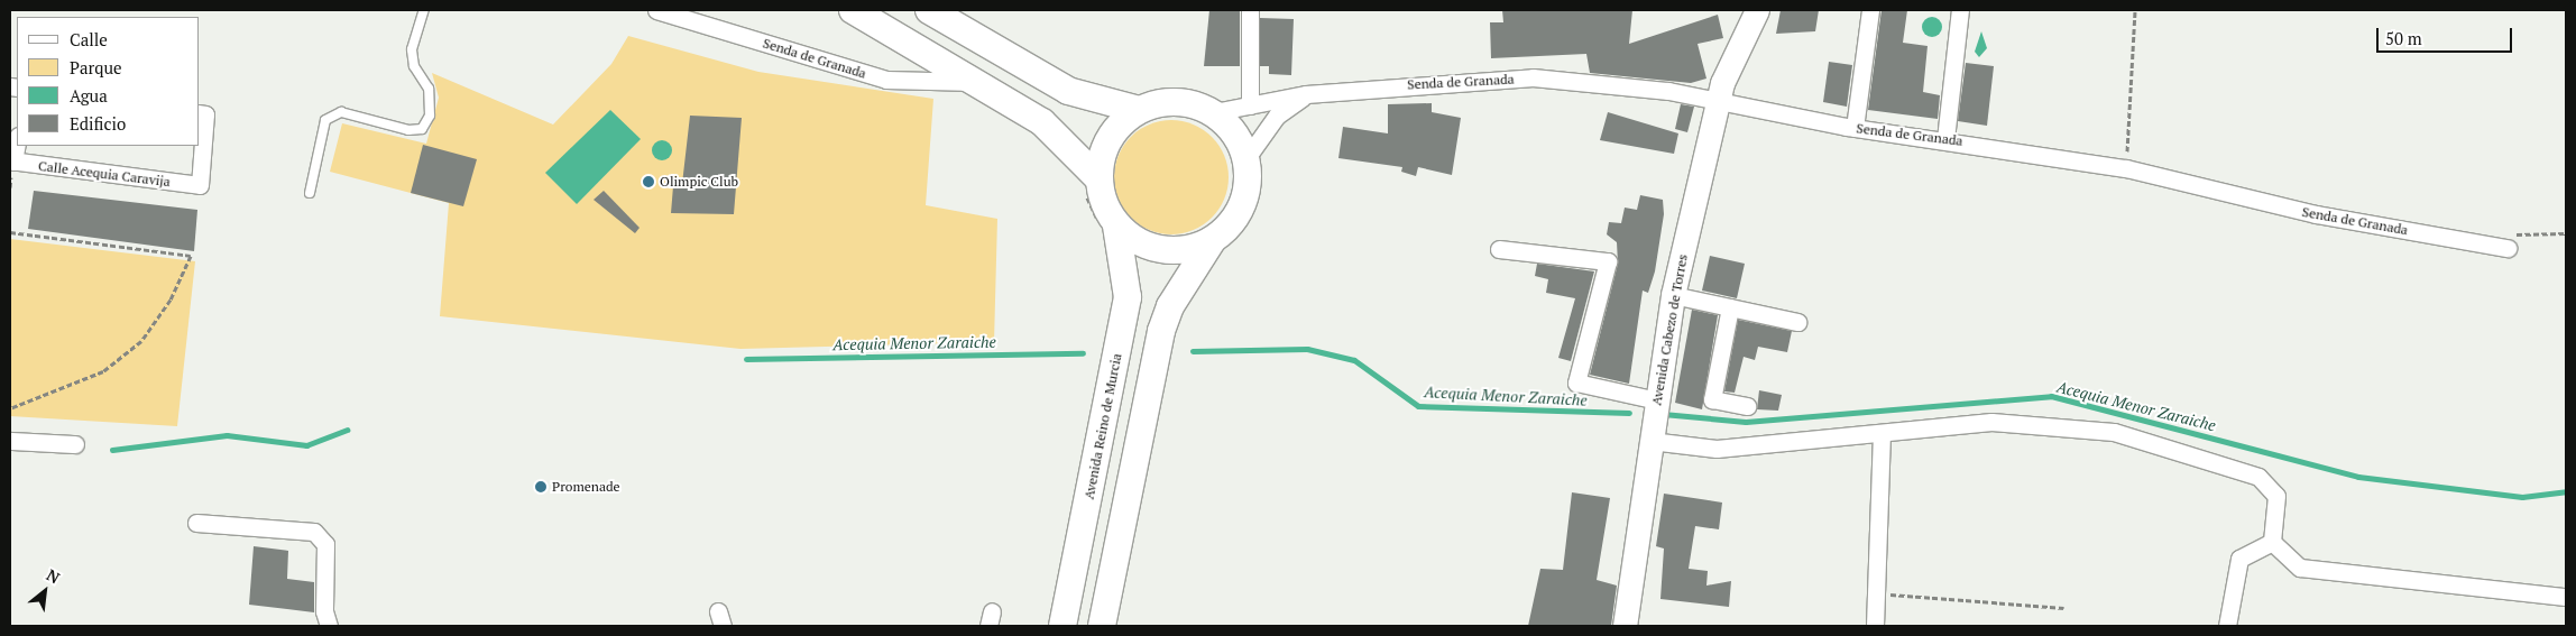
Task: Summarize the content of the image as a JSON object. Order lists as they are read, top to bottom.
{
  "streets": {
    "main road": ["Avenida Reino de Murcia"],
    "street": ["Senda de Granada", "Calle Acequia Caravija", "Avenida Cabezo de Torres"]
  },
  "crossings": [
    ["Senda de Granada", "Avenida Cabezo de Torres"],
    ["Senda de Granada", "Avenida Reino de Murcia"]
  ],
  "water": ["Acequia Menor Zaraiche"],
  "places": ["Olimpic Club", "Promenade"],
  "legend": [
    "Calle",
    "Parque",
    "Agua",
    "Edificio"
  ],
  "scale_bar": "50 m",
  "north": "top right"
}
